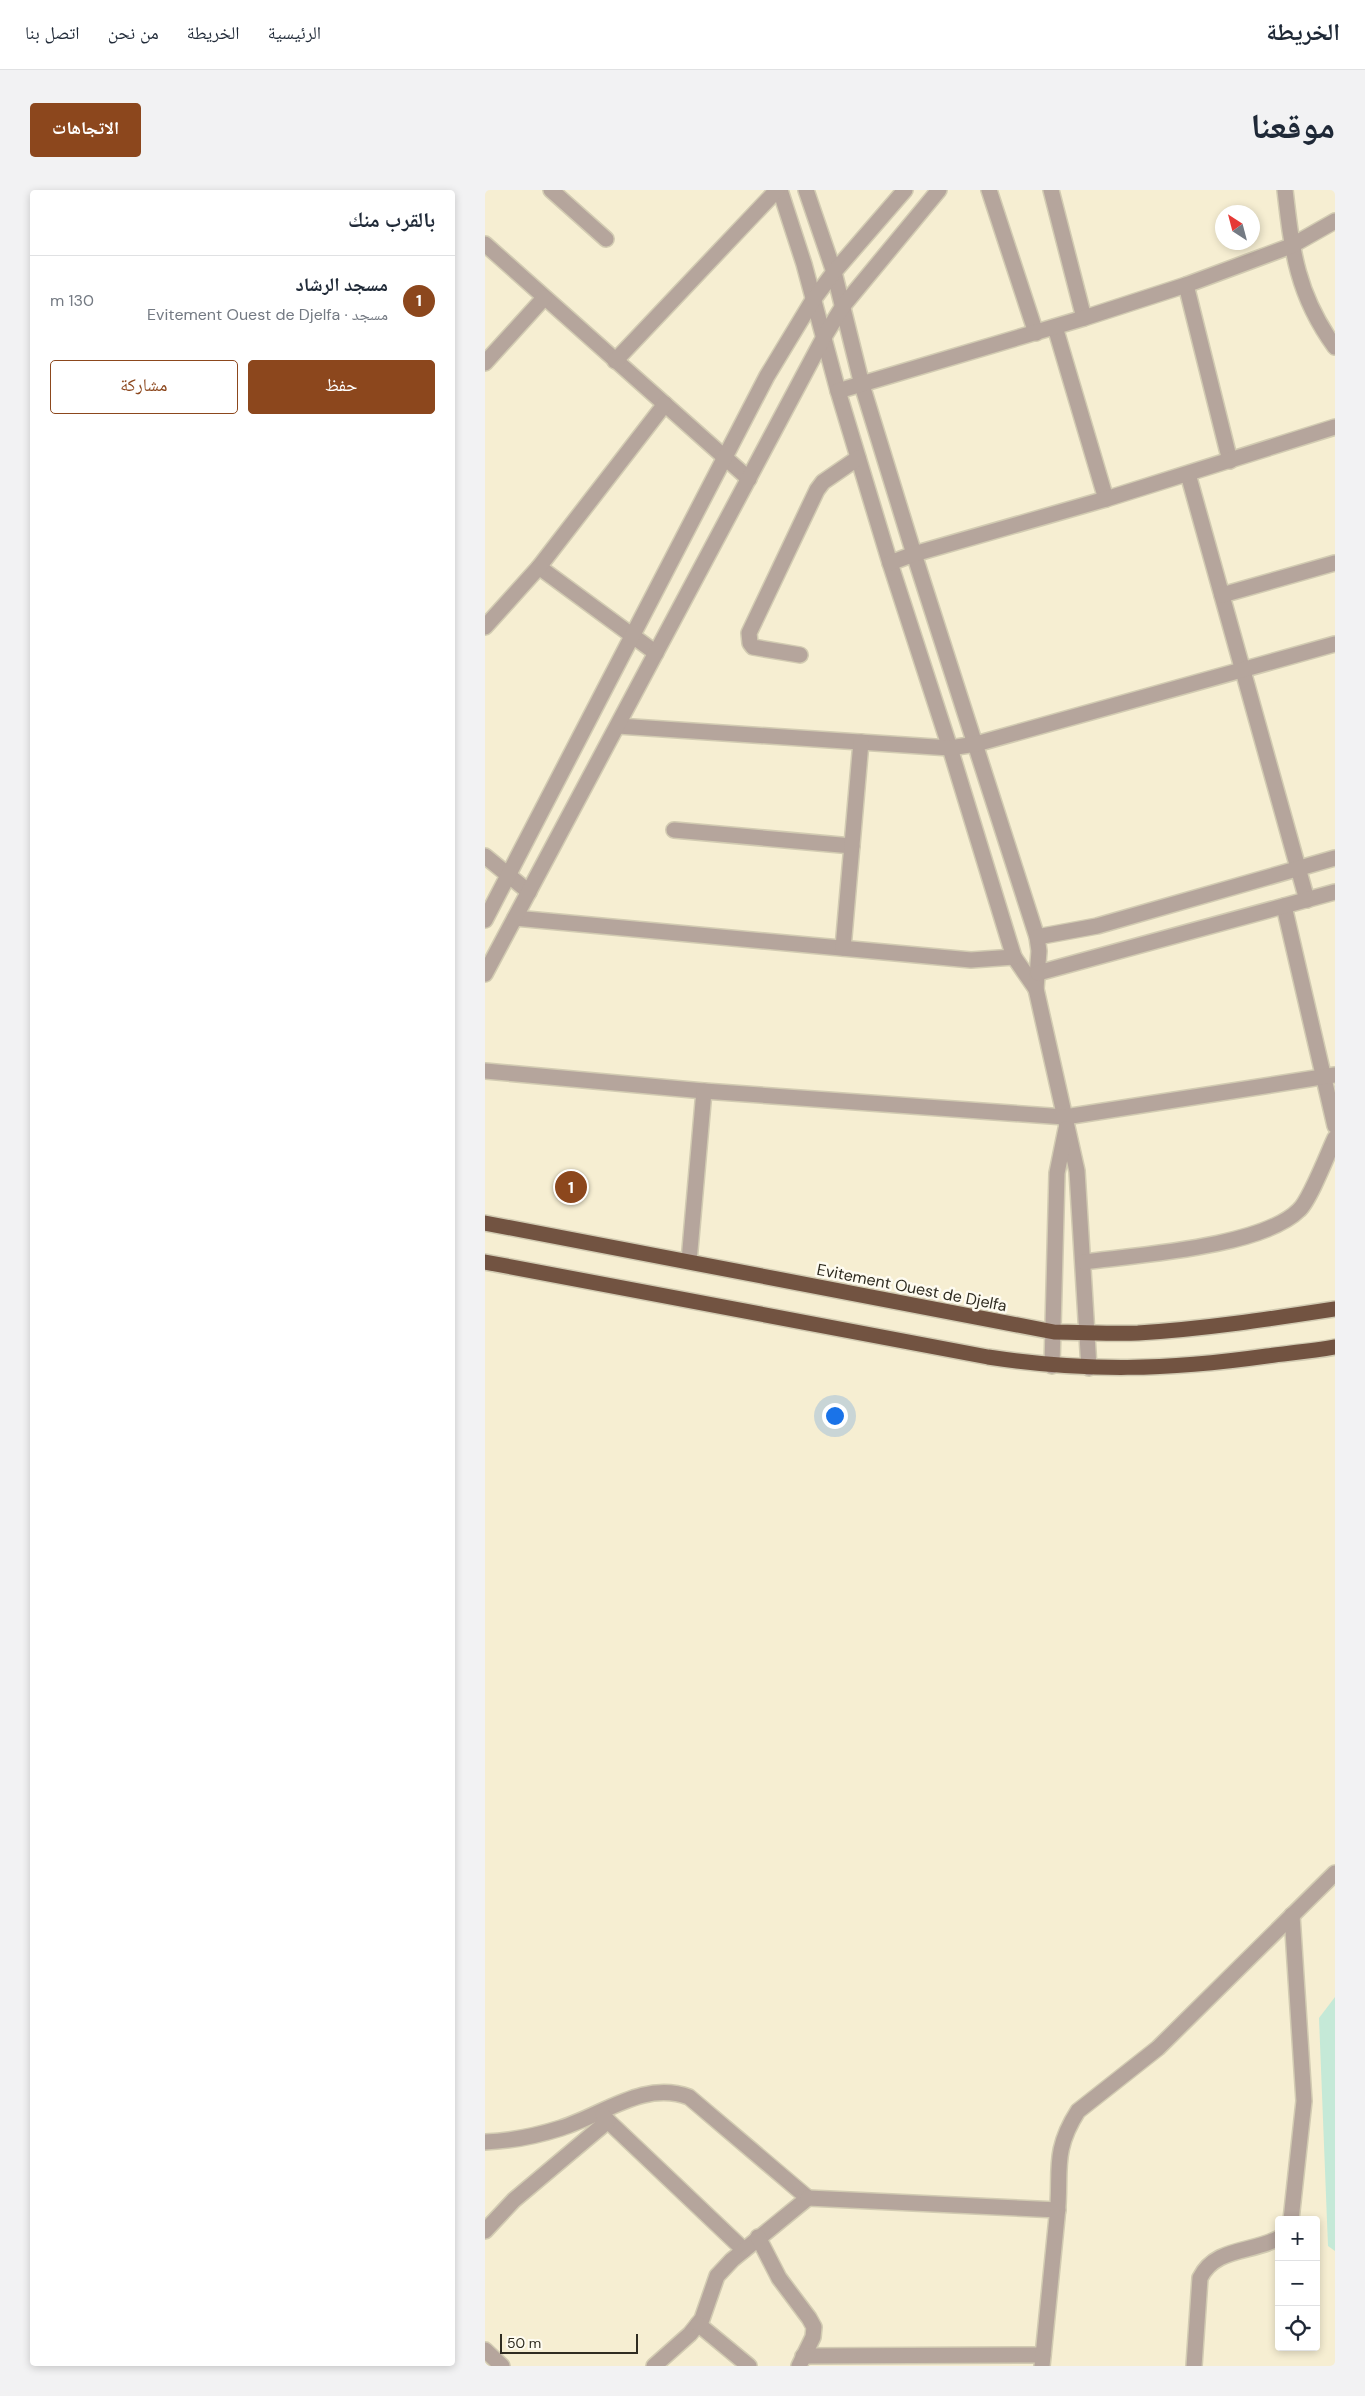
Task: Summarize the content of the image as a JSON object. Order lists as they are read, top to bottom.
{
  "streets": {
    "highway": ["Evitement Ouest de Djelfa"]
  },
  "scale_bar": "50 m",
  "north": "top left",
  "page": {
    "header": "الخريطة",
    "nav": [
      "الرئيسية",
      "الخريطة",
      "من نحن",
      "اتصل بنا"
    ],
    "title": "موقعنا",
    "buttons": [
      "الاتجاهات",
      ["حفظ", "مشاركة"]
    ],
    "heading": "بالقرب منك",
    "list": [
      {
        "mark": "1",
        "name": "مسجد الرشاد",
        "note": "مسجد · Evitement Ouest de Djelfa",
        "value": "130 m"
      }
    ],
    "pins": "1",
    "map_buttons": ["+", "−"],
    "scale": "50 m"
  }
}
